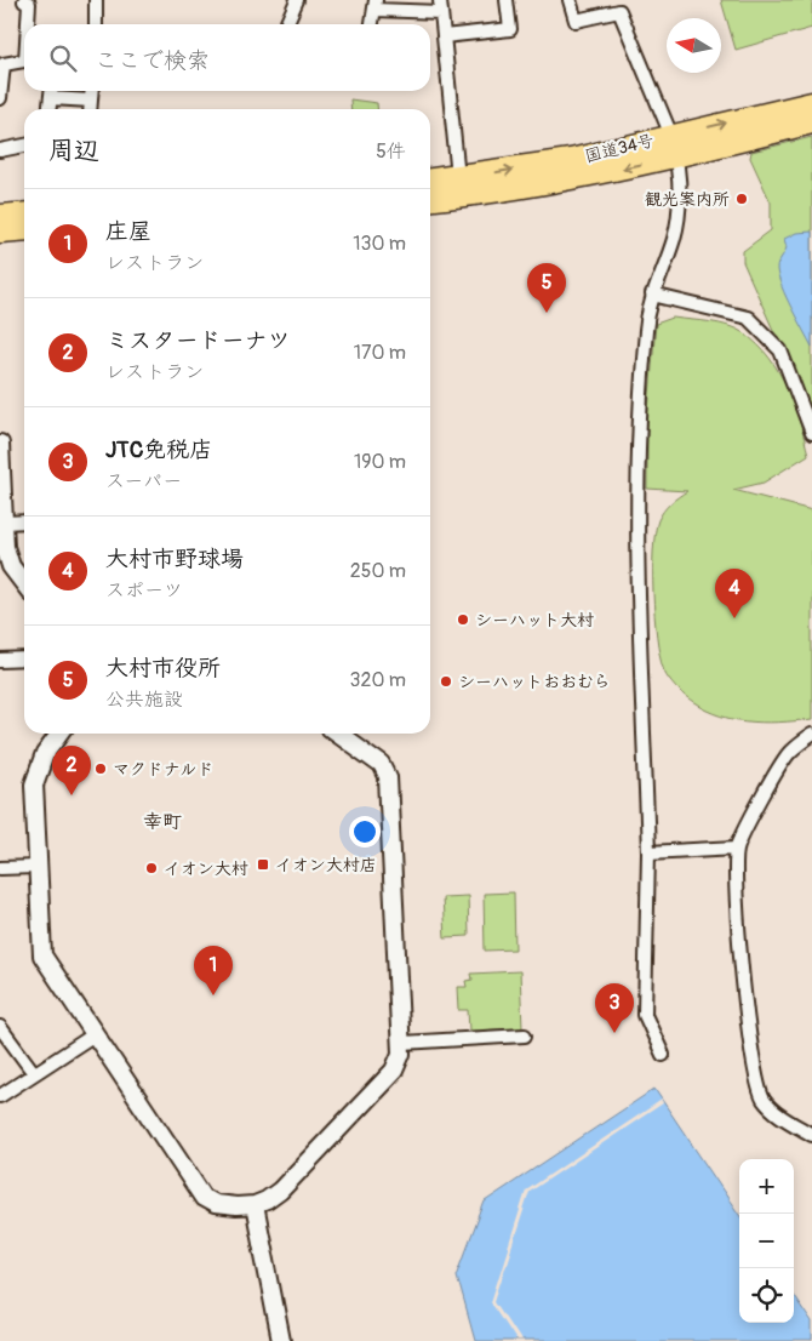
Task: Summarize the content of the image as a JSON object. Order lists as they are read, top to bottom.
{
  "streets": {
    "highway": ["国道34号"]
  },
  "districts": ["幸町"],
  "places": {
    "other": [
      "観光案内所",
      "シーハット大村",
      "シーハットおおむら",
      "マクドナルド",
      "イオン大村"
    ],
    "transit": ["イオン大村店"]
  },
  "north": "left",
  "page": {
    "search": "ここで検索",
    "heading": ["周辺", "5件"],
    "list": [
      {
        "mark": "1",
        "name": "庄屋",
        "note": "レストラン",
        "value": "130 m"
      },
      {
        "mark": "2",
        "name": "ミスタードーナツ",
        "note": "レストラン",
        "value": "170 m"
      },
      {
        "mark": "3",
        "name": "JTC免税店",
        "note": "スーパー",
        "value": "190 m"
      },
      {
        "mark": "4",
        "name": "大村市野球場",
        "note": "スポーツ",
        "value": "250 m"
      },
      {
        "mark": "5",
        "name": "大村市役所",
        "note": "公共施設",
        "value": "320 m"
      }
    ],
    "pins": [
      "5",
      "4",
      "2",
      "1",
      "3"
    ],
    "map_buttons": ["+", "−"]
  }
}
